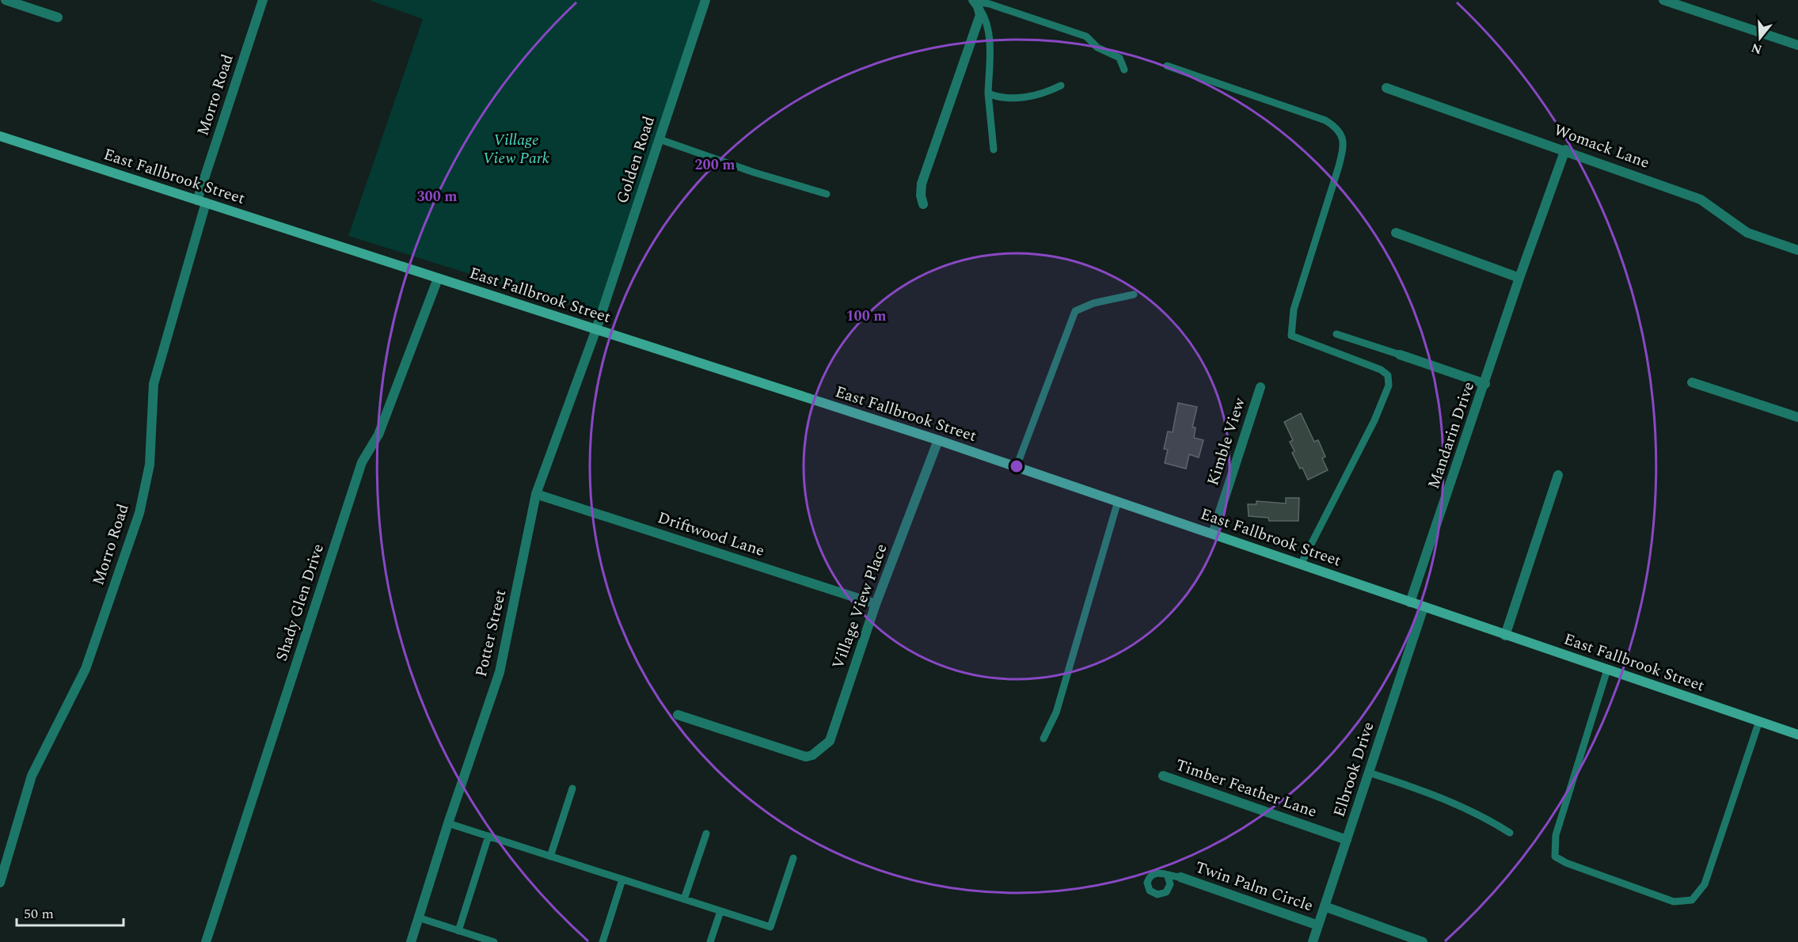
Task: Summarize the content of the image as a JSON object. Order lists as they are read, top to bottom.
{
  "streets": {
    "main road": ["East Fallbrook Street"],
    "street": [
      "Morro Road",
      "Womack Lane",
      "Golden Road",
      "Mandarin Drive",
      "Kimble View",
      "Driftwood Lane",
      "Shady Glen Drive",
      "Village View Place",
      "Potter Street",
      "Elbrook Drive",
      "Timber Feather Lane",
      "Twin Palm Circle"
    ]
  },
  "crossings": [
    ["Morro Road", "East Fallbrook Street"],
    ["Womack Lane", "Mandarin Drive"],
    ["Golden Road", "East Fallbrook Street"],
    ["Golden Road", "Potter Street"],
    ["East Fallbrook Street", "Mandarin Drive"],
    ["East Fallbrook Street", "Kimble View"],
    ["East Fallbrook Street", "Shady Glen Drive"],
    ["East Fallbrook Street", "Village View Place"],
    ["East Fallbrook Street", "Potter Street"],
    ["East Fallbrook Street", "Elbrook Drive"],
    ["Driftwood Lane", "Village View Place"],
    ["Driftwood Lane", "Potter Street"],
    ["Elbrook Drive", "Timber Feather Lane"],
    ["Elbrook Drive", "Twin Palm Circle"]
  ],
  "parks": ["Village View Park"],
  "scale_bar": "50 m",
  "north": "bottom",
  "rings": ["200 m", "300 m", "100 m"]
}
